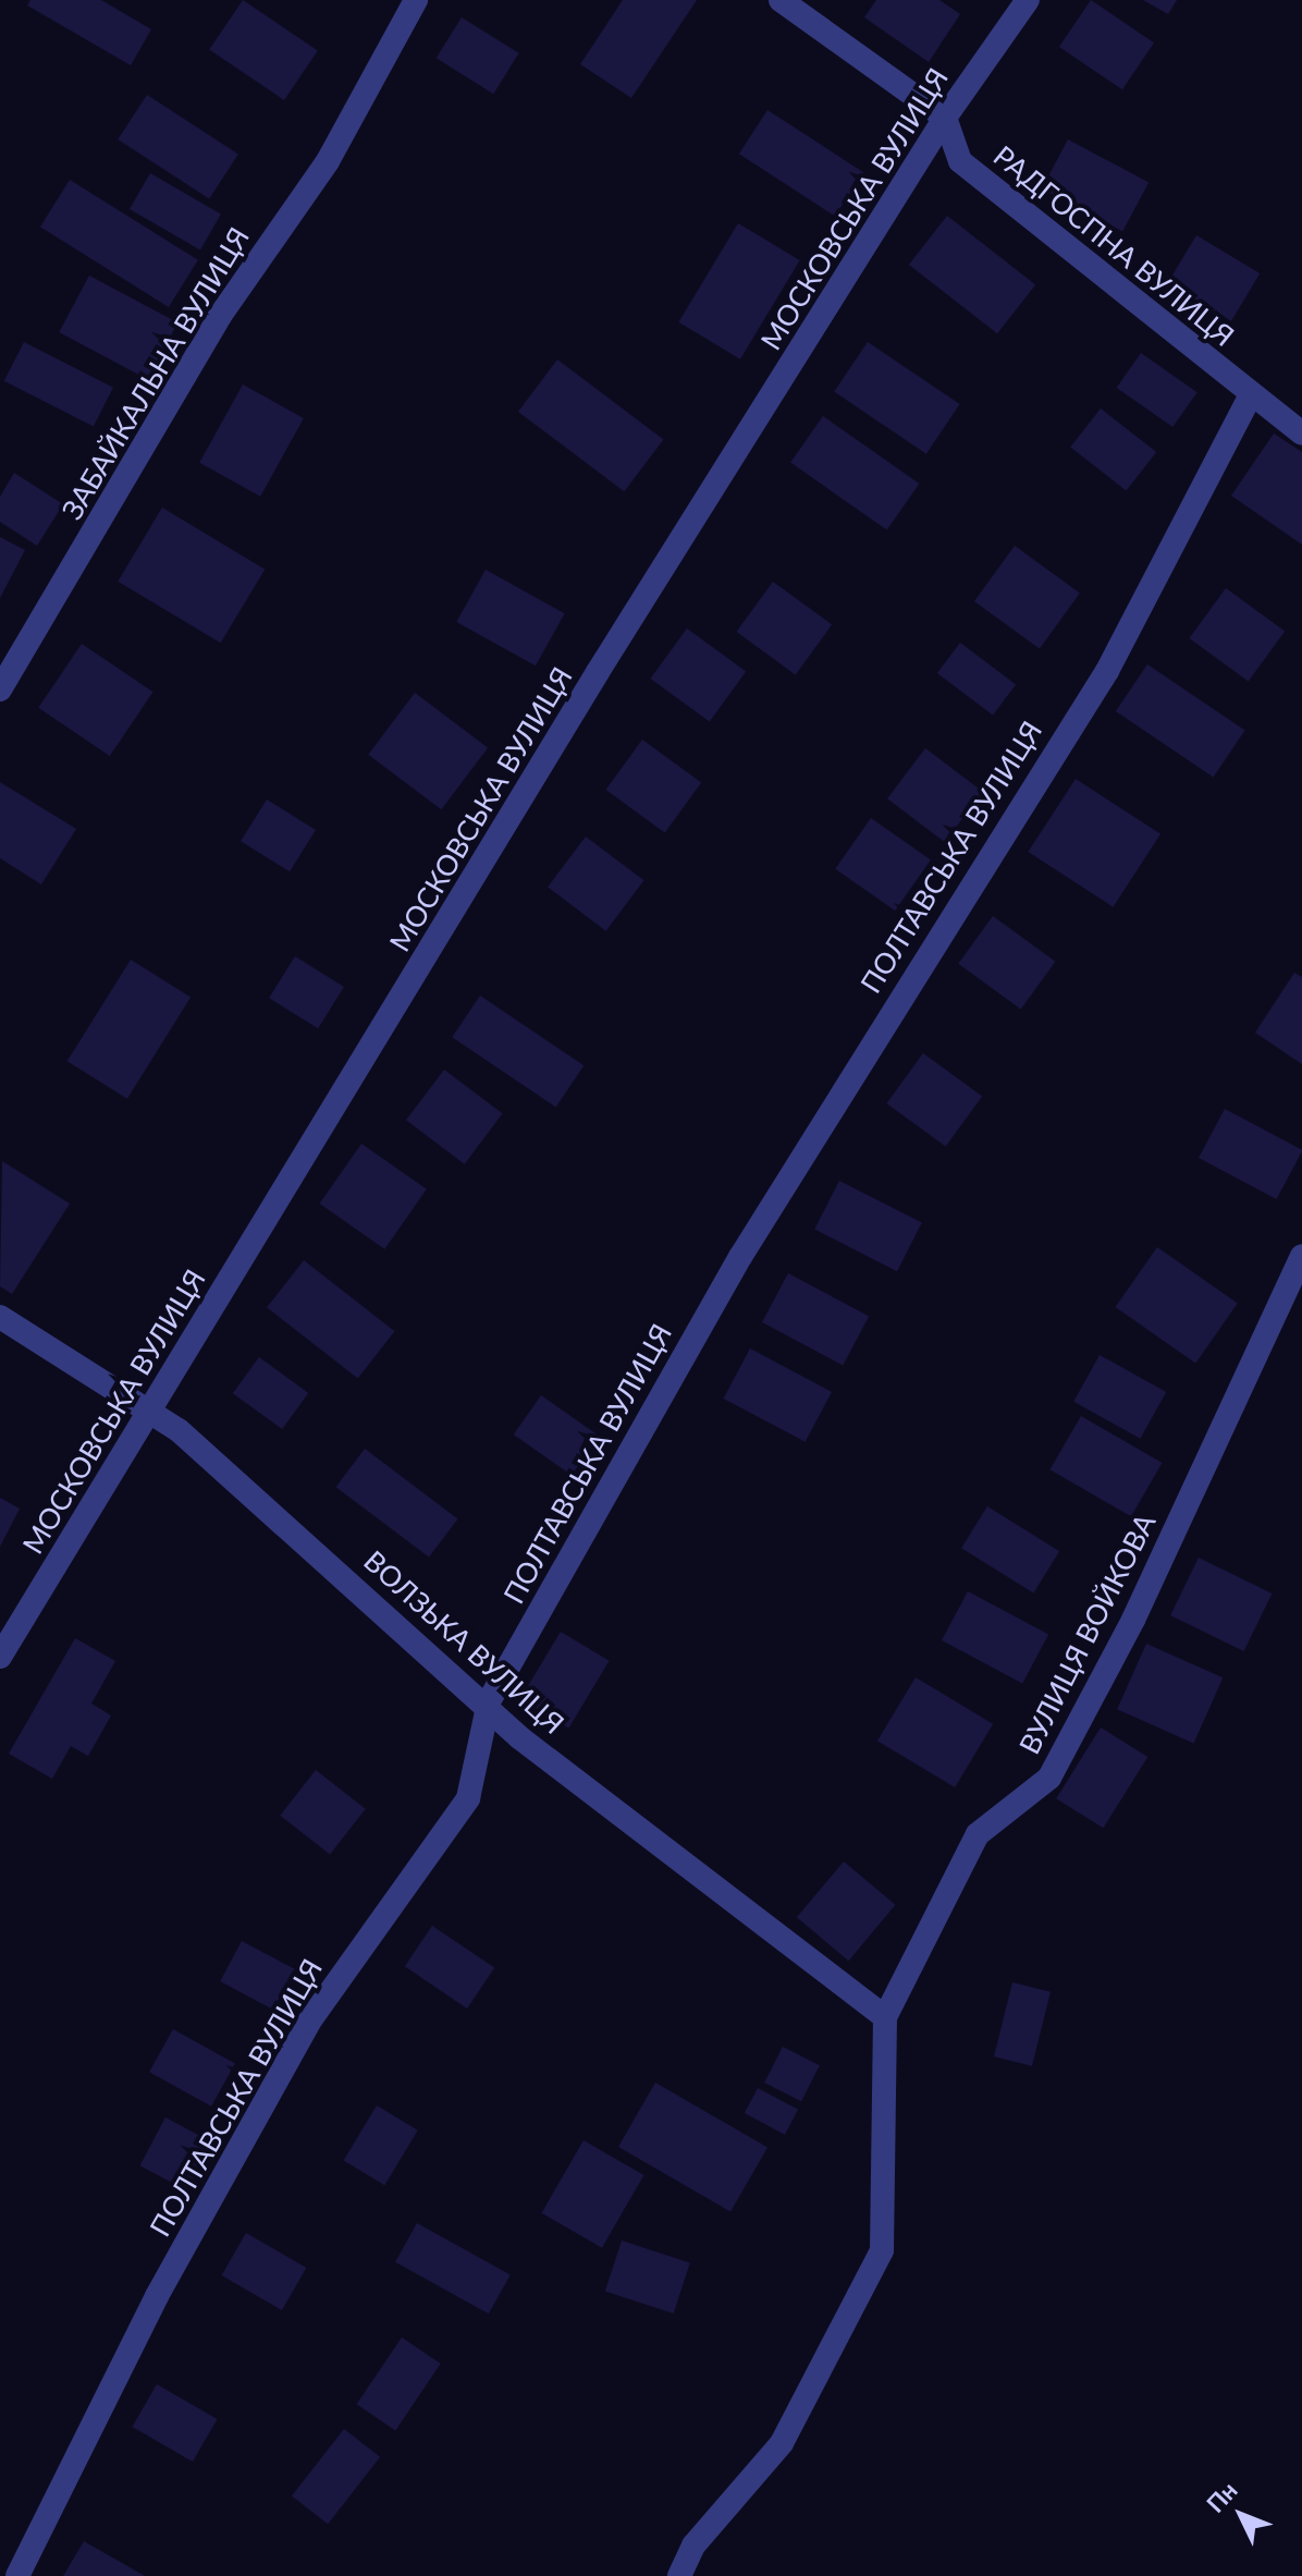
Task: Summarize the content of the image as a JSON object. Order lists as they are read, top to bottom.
{
  "streets": {
    "street": [
      "МОСКОВСЬКА ВУЛИЦЯ",
      "РАДГОСПНА ВУЛИЦЯ",
      "ЗАБАЙКАЛЬНА ВУЛИЦЯ",
      "ПОЛТАВСЬКА ВУЛИЦЯ",
      "ВУЛИЦЯ ВОЙКОВА",
      "ВОЛЗЬКА ВУЛИЦЯ"
    ]
  },
  "crossings": [
    ["МОСКОВСЬКА ВУЛИЦЯ", "РАДГОСПНА ВУЛИЦЯ"],
    ["МОСКОВСЬКА ВУЛИЦЯ", "ВОЛЗЬКА ВУЛИЦЯ"],
    ["РАДГОСПНА ВУЛИЦЯ", "ПОЛТАВСЬКА ВУЛИЦЯ"],
    ["ПОЛТАВСЬКА ВУЛИЦЯ", "ВОЛЗЬКА ВУЛИЦЯ"],
    ["ВУЛИЦЯ ВОЙКОВА", "ВОЛЗЬКА ВУЛИЦЯ"]
  ],
  "north": "top left"
}
